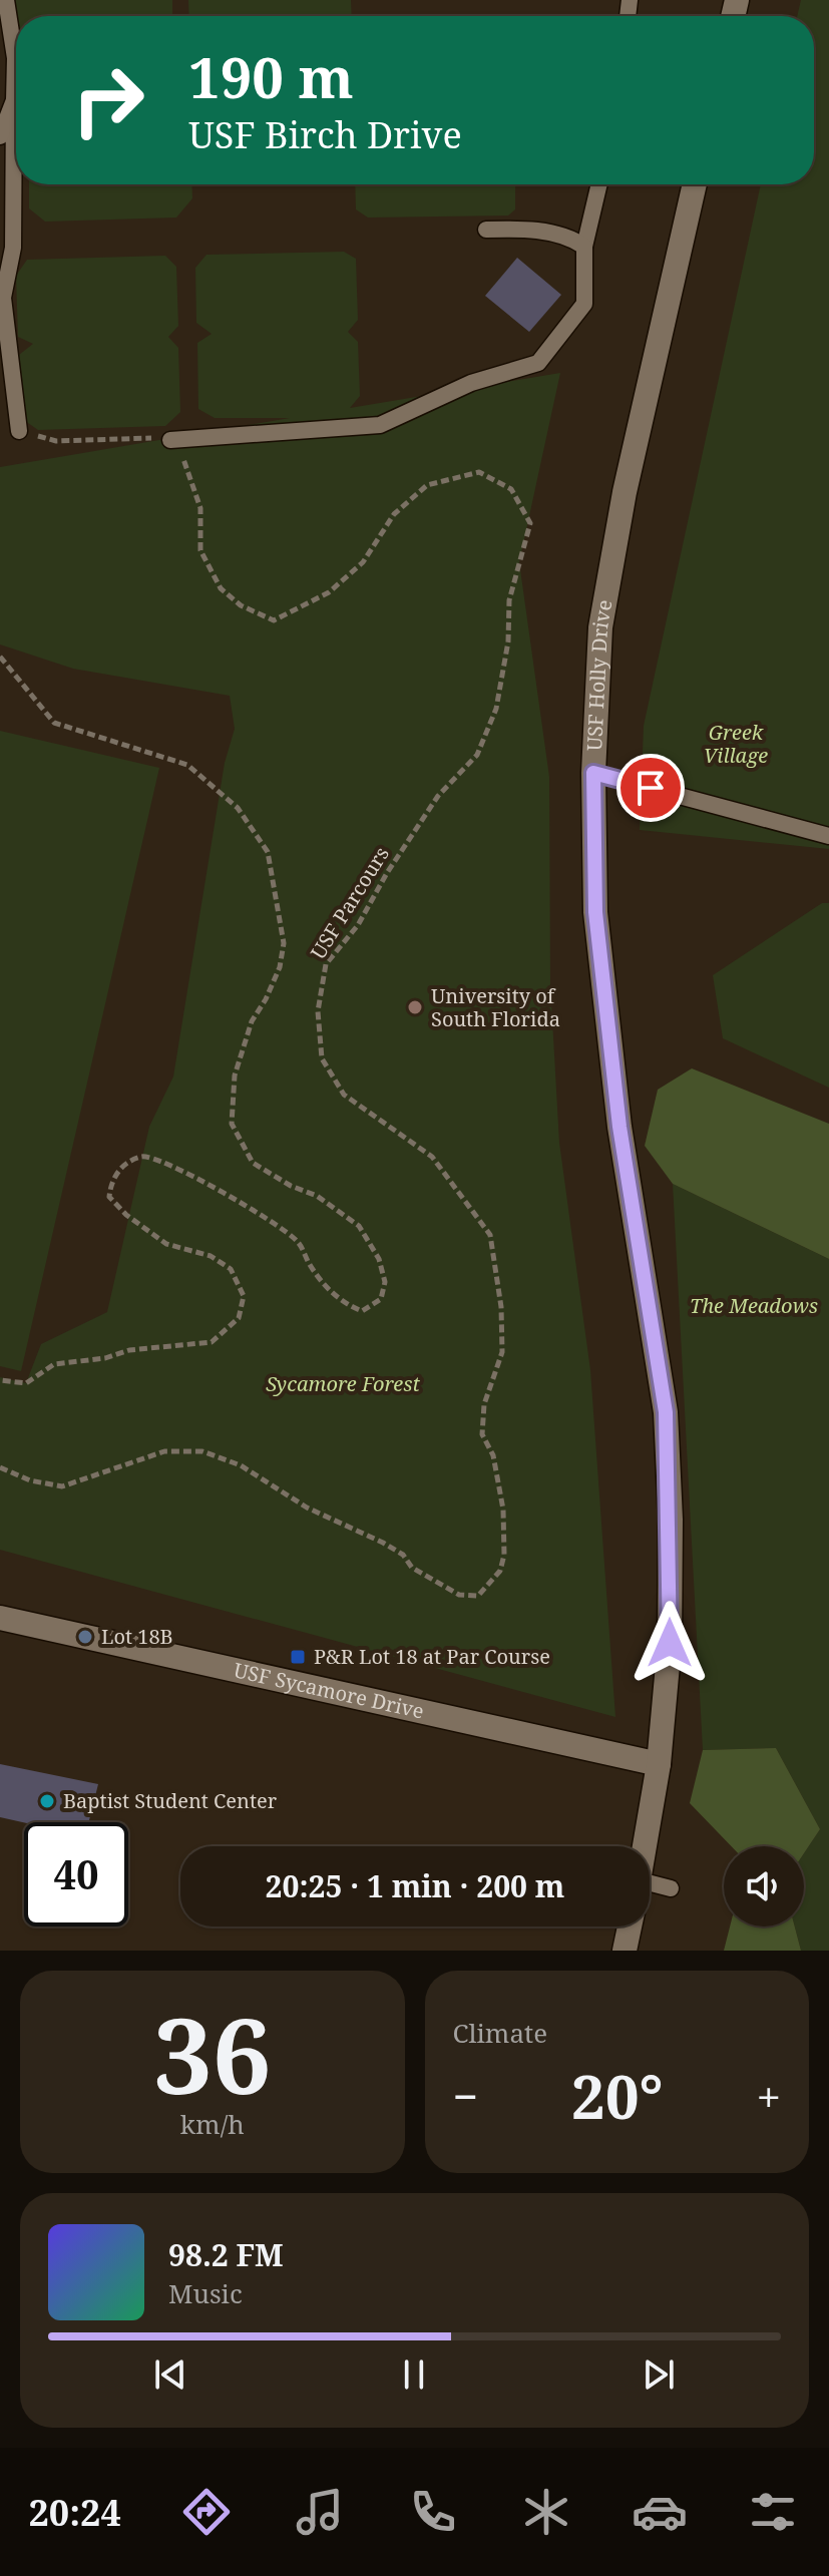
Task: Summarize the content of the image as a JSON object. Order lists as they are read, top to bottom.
{
  "streets": {
    "street": ["USF Holly Drive", "USF Sycamore Drive"],
    "path": ["USF Parcours"]
  },
  "crossings": [
    ["USF Holly Drive", "USF Sycamore Drive"]
  ],
  "parks": ["Greek Village", "The Meadows", "Sycamore Forest"],
  "places": {
    "other": ["University of South Florida", "Lot 18B", "Baptist Student Center"],
    "transit": ["P&R Lot 18 at Par Course"]
  },
  "page": {
    "turn": ["190 m", "USF Birch Drive"],
    "limit": "40",
    "trip": "20:25 · 1 min · 200 m",
    "tile": [
      ["36", "km/h"],
      "Climate"
    ],
    "heat": ["−", "20°", "+"],
    "song": ["98.2 FM", "Music"],
    "tabs": "20:24"
  }
}
